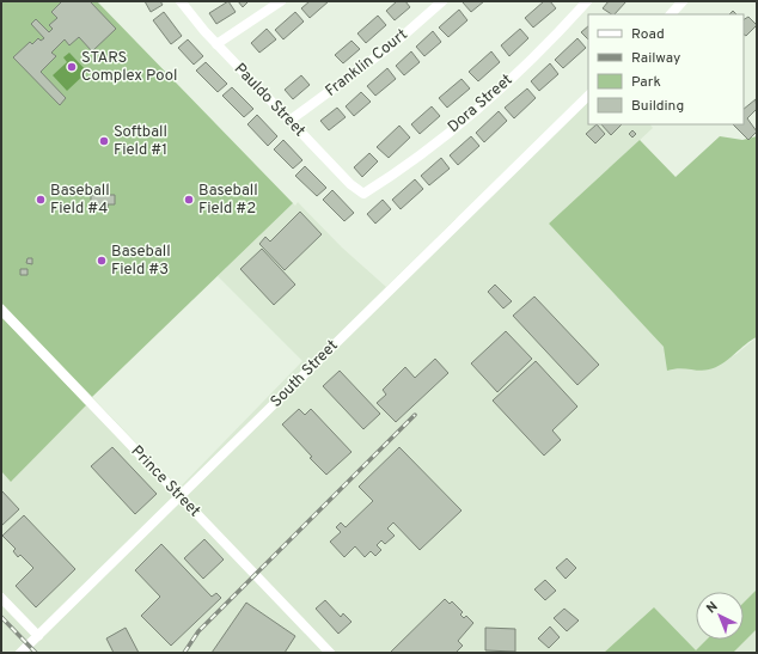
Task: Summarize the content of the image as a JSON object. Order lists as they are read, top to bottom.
{
  "streets": {
    "street": [
      "Franklin Court",
      "Pauldo Street",
      "Dora Street",
      "South Street",
      "Prince Street"
    ]
  },
  "crossings": [
    ["Franklin Court", "Pauldo Street"],
    ["Pauldo Street", "Dora Street"],
    ["South Street", "Prince Street"]
  ],
  "places": [
    "STARS Complex Pool",
    "Softball Field #1",
    "Baseball Field #4",
    "Baseball Field #2",
    "Baseball Field #3"
  ],
  "legend": [
    "Road",
    "Railway",
    "Park",
    "Building"
  ],
  "north": "top left"
}
